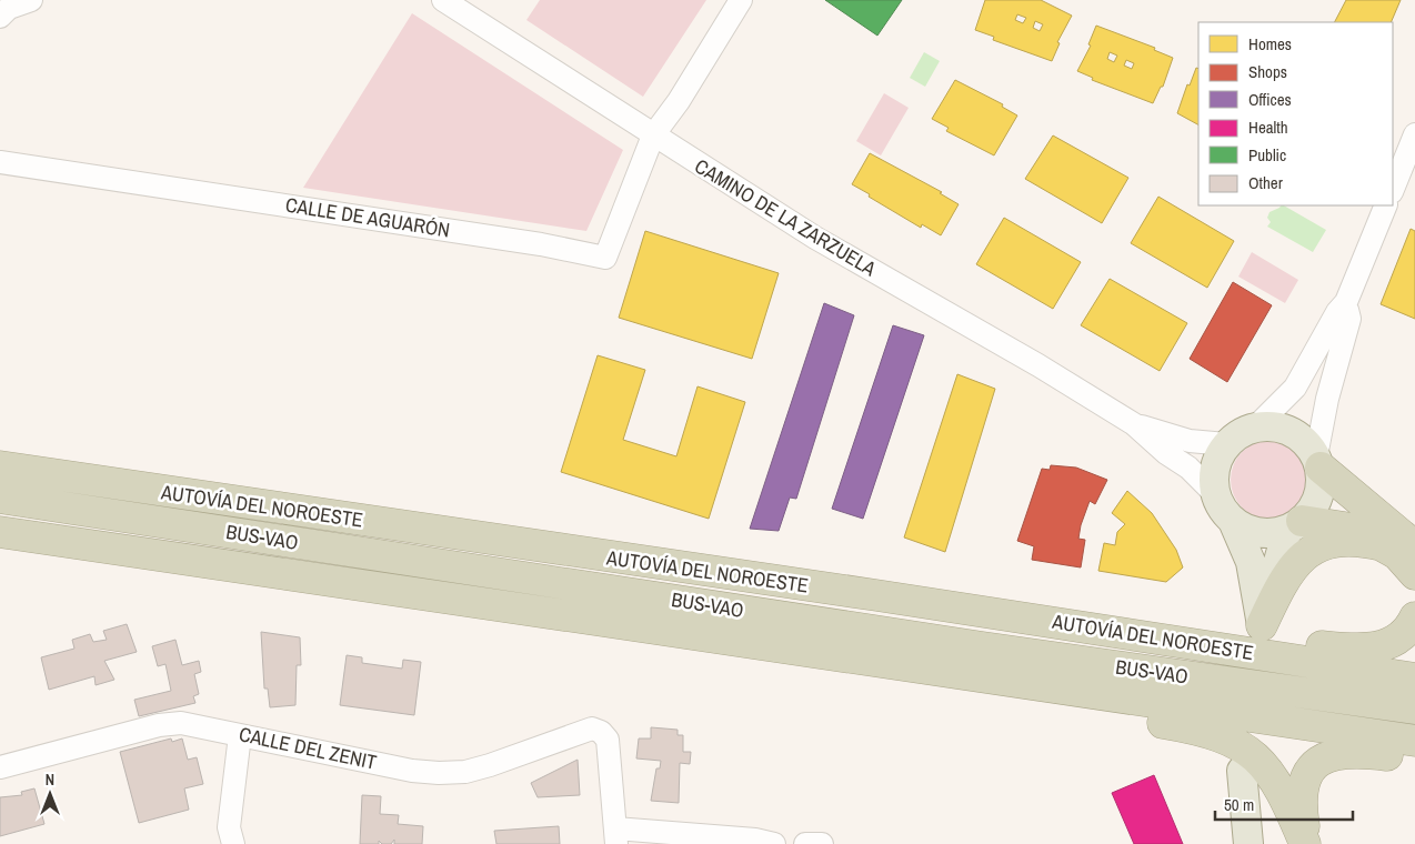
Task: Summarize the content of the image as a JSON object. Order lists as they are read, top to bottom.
{
  "streets": {
    "highway": ["AUTOVÍA DEL NOROESTE", "BUS-VAO"],
    "street": ["CALLE DE AGUARÓN", "CAMINO DE LA ZARZUELA", "CALLE DEL ZENIT"]
  },
  "crossings": [
    ["CALLE DE AGUARÓN", "CAMINO DE LA ZARZUELA"]
  ],
  "legend": [
    "Homes",
    "Shops",
    "Offices",
    "Health",
    "Public",
    "Other"
  ],
  "scale_bar": "50 m",
  "north": "top"
}
